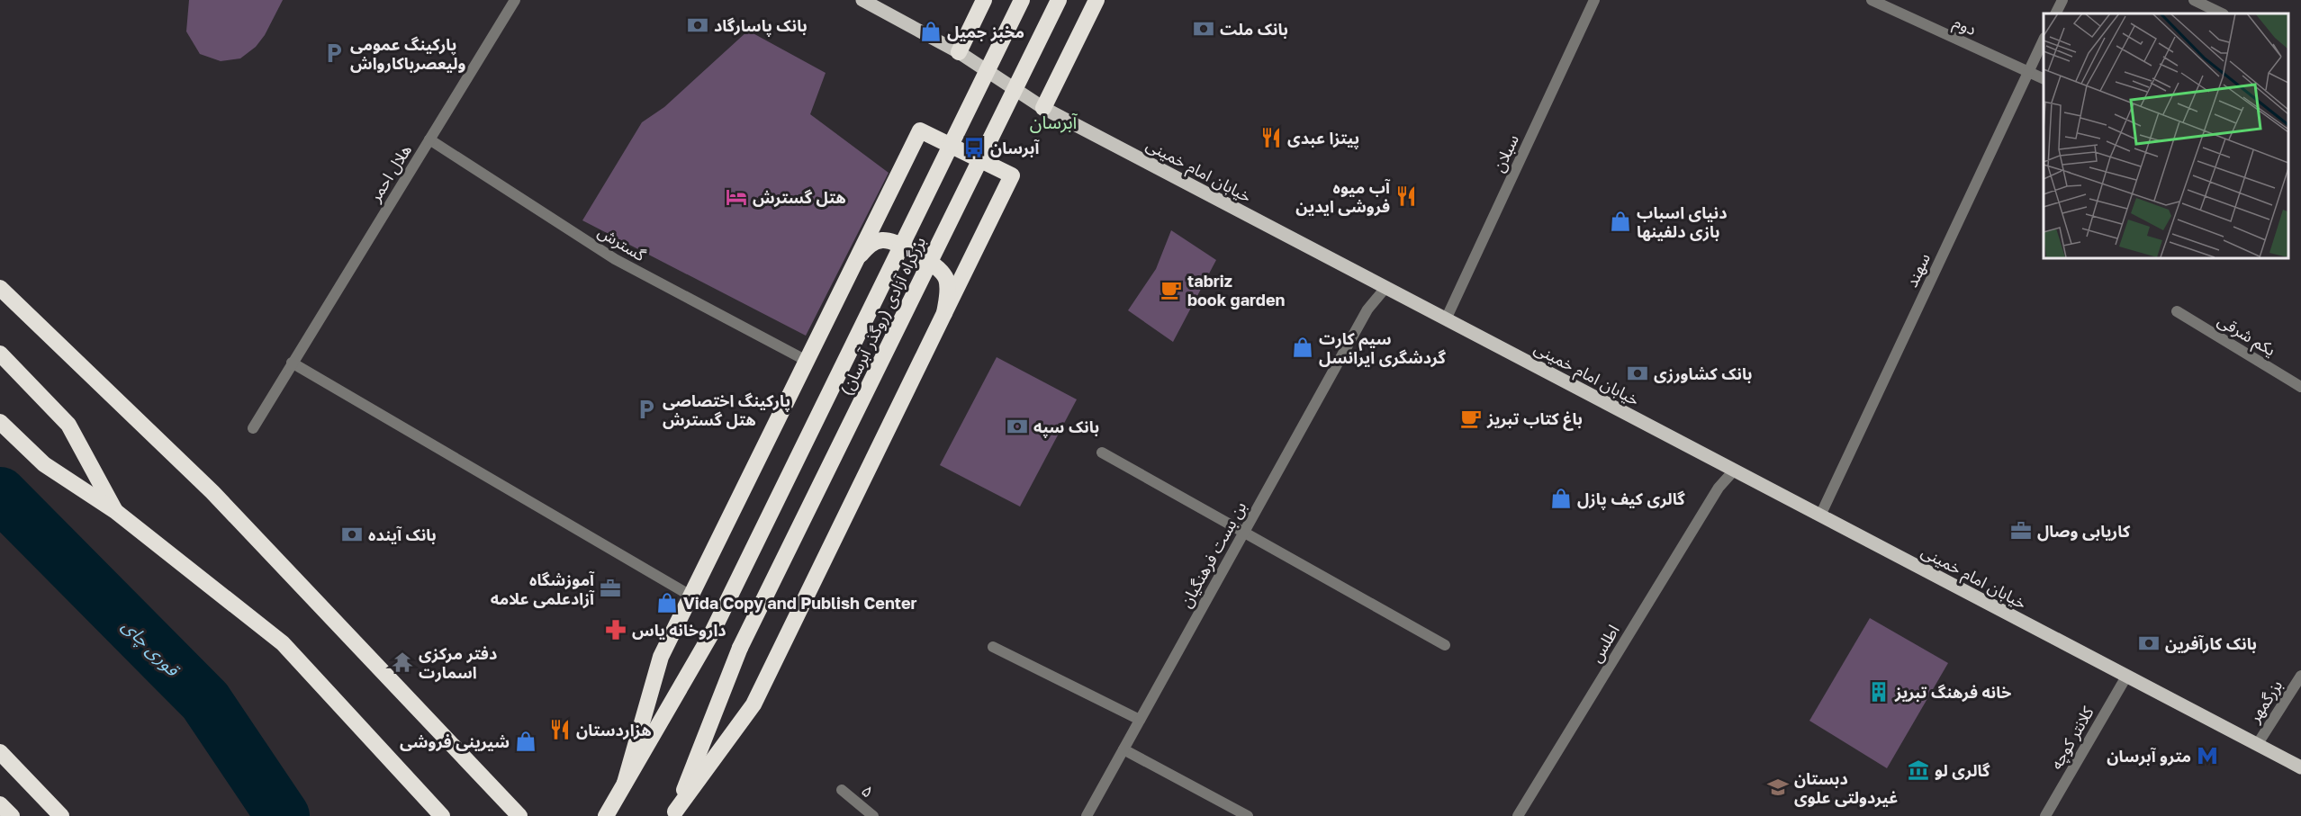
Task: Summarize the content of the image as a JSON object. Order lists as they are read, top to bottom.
{
  "streets": {
    "highway": ["بزرگراه آزادی (روگذر آبرسان)"],
    "main road": ["خیابان امام خمینی"],
    "street": [
      "دوم",
      "سبلان",
      "هلال احمر",
      "گسترش",
      "سهند",
      "یکم شرقی",
      "بن بست فرهنگیان",
      "اطلس",
      "بزرگمهر",
      "کلانتر کوچه",
      "۵"
    ]
  },
  "crossings": [
    ["دوم", "سهند"],
    ["سبلان", "خیابان امام خمینی"],
    ["خیابان امام خمینی", "سهند"],
    ["خیابان امام خمینی", "بن بست فرهنگیان"],
    ["خیابان امام خمینی", "اطلس"],
    ["خیابان امام خمینی", "بزرگمهر"],
    ["خیابان امام خمینی", "کلانتر کوچه"],
    ["هلال احمر", "گسترش"]
  ],
  "districts": ["آبرسان"],
  "water": ["قوری چای"],
  "places": {
    "bank": [
      "بانک پاسارگاد",
      "بانک ملت",
      "بانک کشاورزی",
      "بانک سپه",
      "بانک آینده",
      "بانک کارآفرین"
    ],
    "shop": [
      "مخبز جمیل",
      "دنیای اسباب بازی دلفینها",
      "سیم کارت گردشگری ایرانسل",
      "گالری کیف پازل",
      "Vida Copy and Publish Center",
      "شیرینی فروشی"
    ],
    "parking": ["پارکینگ عمومی ولیعصرباکارواش", "پارکینگ اختصاصی هتل گسترش"],
    "restaurant": ["پیتزا عبدی", "آب میوه فروشی ایدین", "هزاردستان"],
    "bus stop": ["آبرسان"],
    "hotel": ["هتل گسترش"],
    "cafe": ["tabriz book garden", "باغ کتاب تبریز"],
    "office": ["کاریابی وصال", "آموزشگاه آزادعلمی علامه"],
    "pharmacy": ["داروخانه یاس"],
    "temple": ["دفتر مرکزی اسمارت"],
    "building": ["خانه فرهنگ تبریز"],
    "metro station": ["مترو آبرسان"],
    "museum": ["گالری لو"],
    "school or university": ["دبستان غیردولتی علوی"]
  }
}
